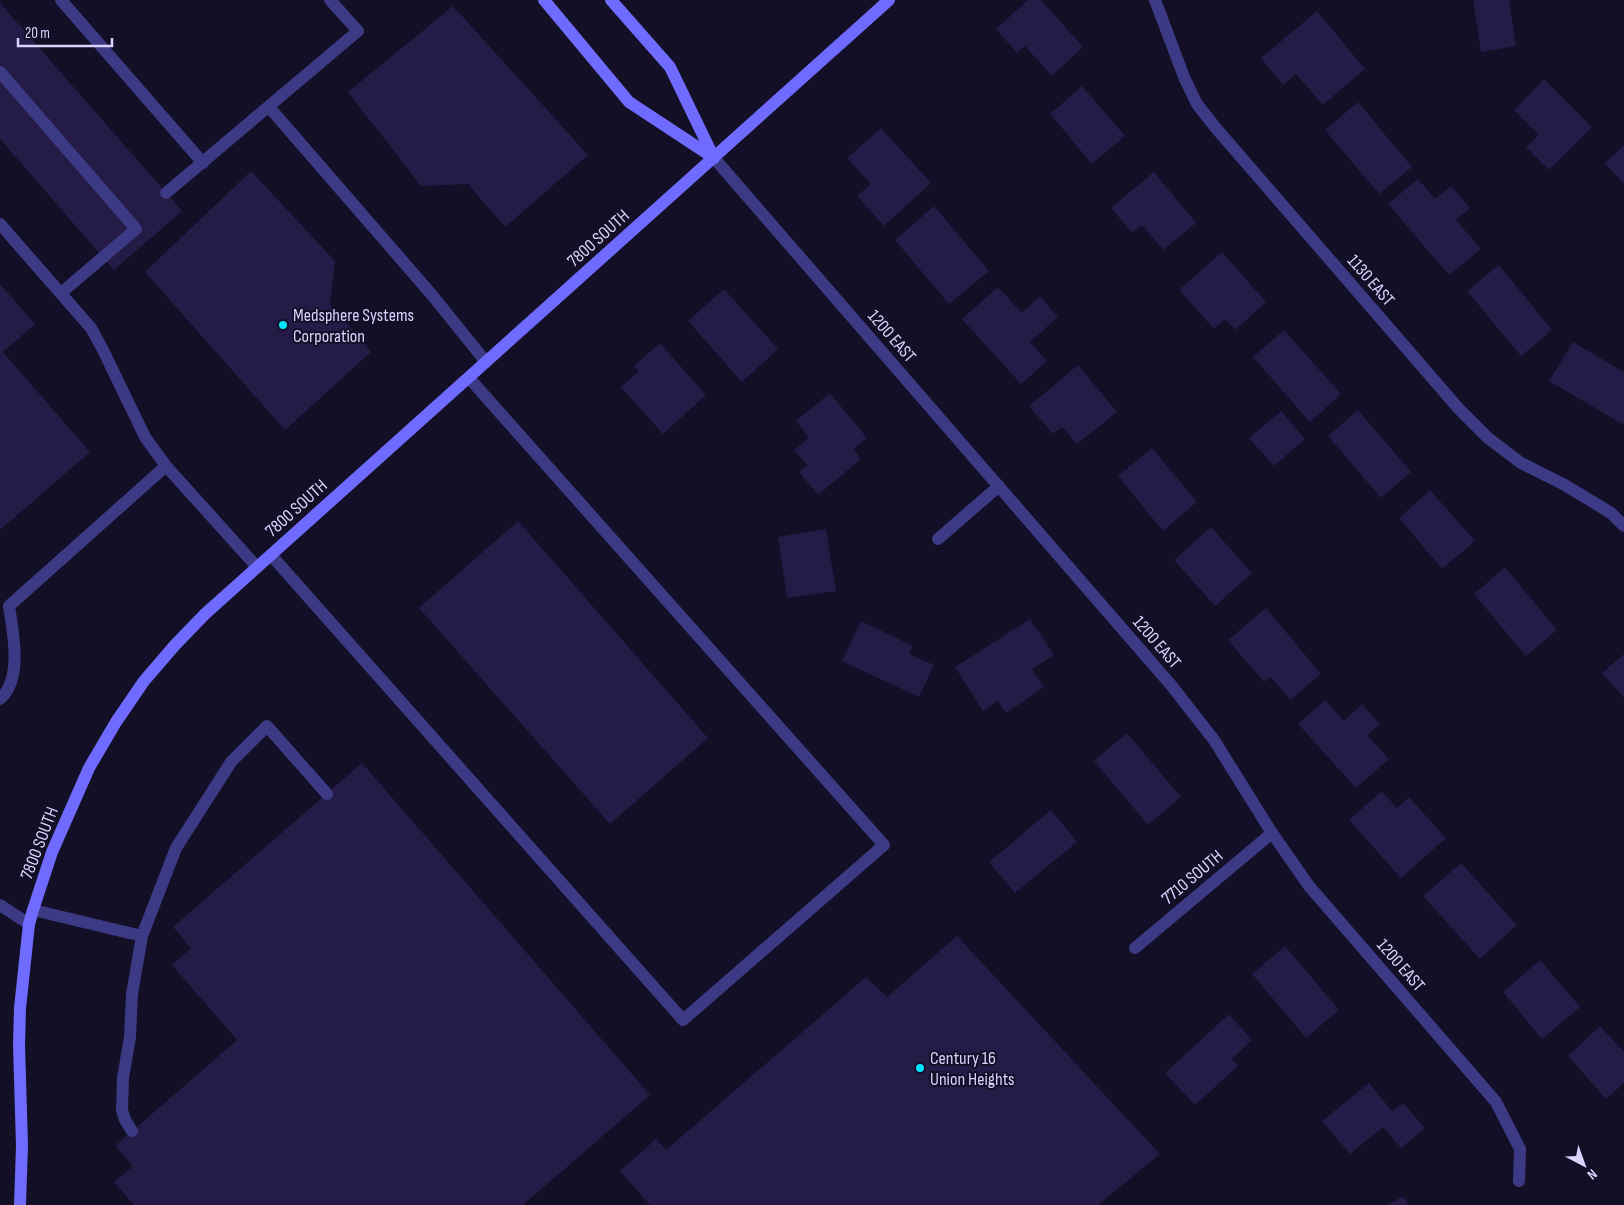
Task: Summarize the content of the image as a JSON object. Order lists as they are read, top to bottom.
{
  "streets": {
    "main road": ["7800 SOUTH"],
    "street": ["1130 EAST", "1200 EAST", "7710 SOUTH"]
  },
  "crossings": [
    ["7800 SOUTH", "1200 EAST"],
    ["1200 EAST", "7710 SOUTH"]
  ],
  "places": ["Medsphere Systems Corporation", "Century 16 Union Heights"],
  "scale_bar": "20 m",
  "north": "bottom right"
}
